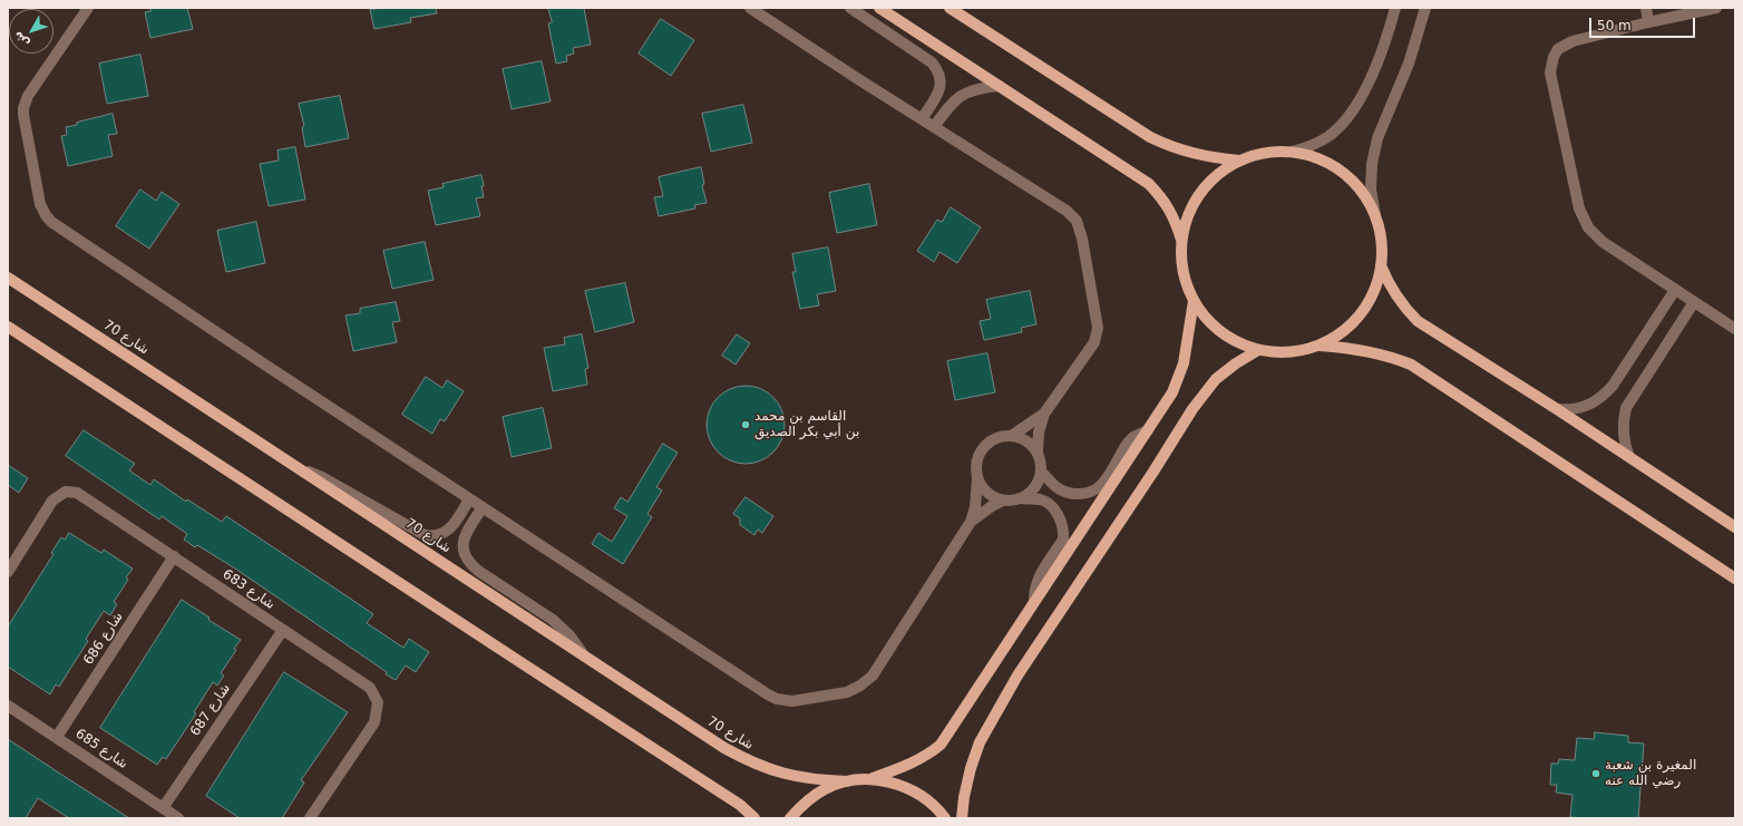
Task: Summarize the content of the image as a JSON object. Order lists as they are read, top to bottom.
{
  "streets": {
    "main road": ["شارع 70"],
    "street": [
      "شارع 683",
      "شارع 686",
      "شارع 687",
      "شارع 685"
    ]
  },
  "crossings": [
    ["شارع 683", "شارع 686"],
    ["شارع 683", "شارع 687"],
    ["شارع 686", "شارع 685"],
    ["شارع 687", "شارع 685"]
  ],
  "places": ["القاسم بن محمد بن أبي بكر الصديق", "المغيرة بن شعبة رضي الله عنه"],
  "scale_bar": "50 m",
  "north": "bottom left"
}
